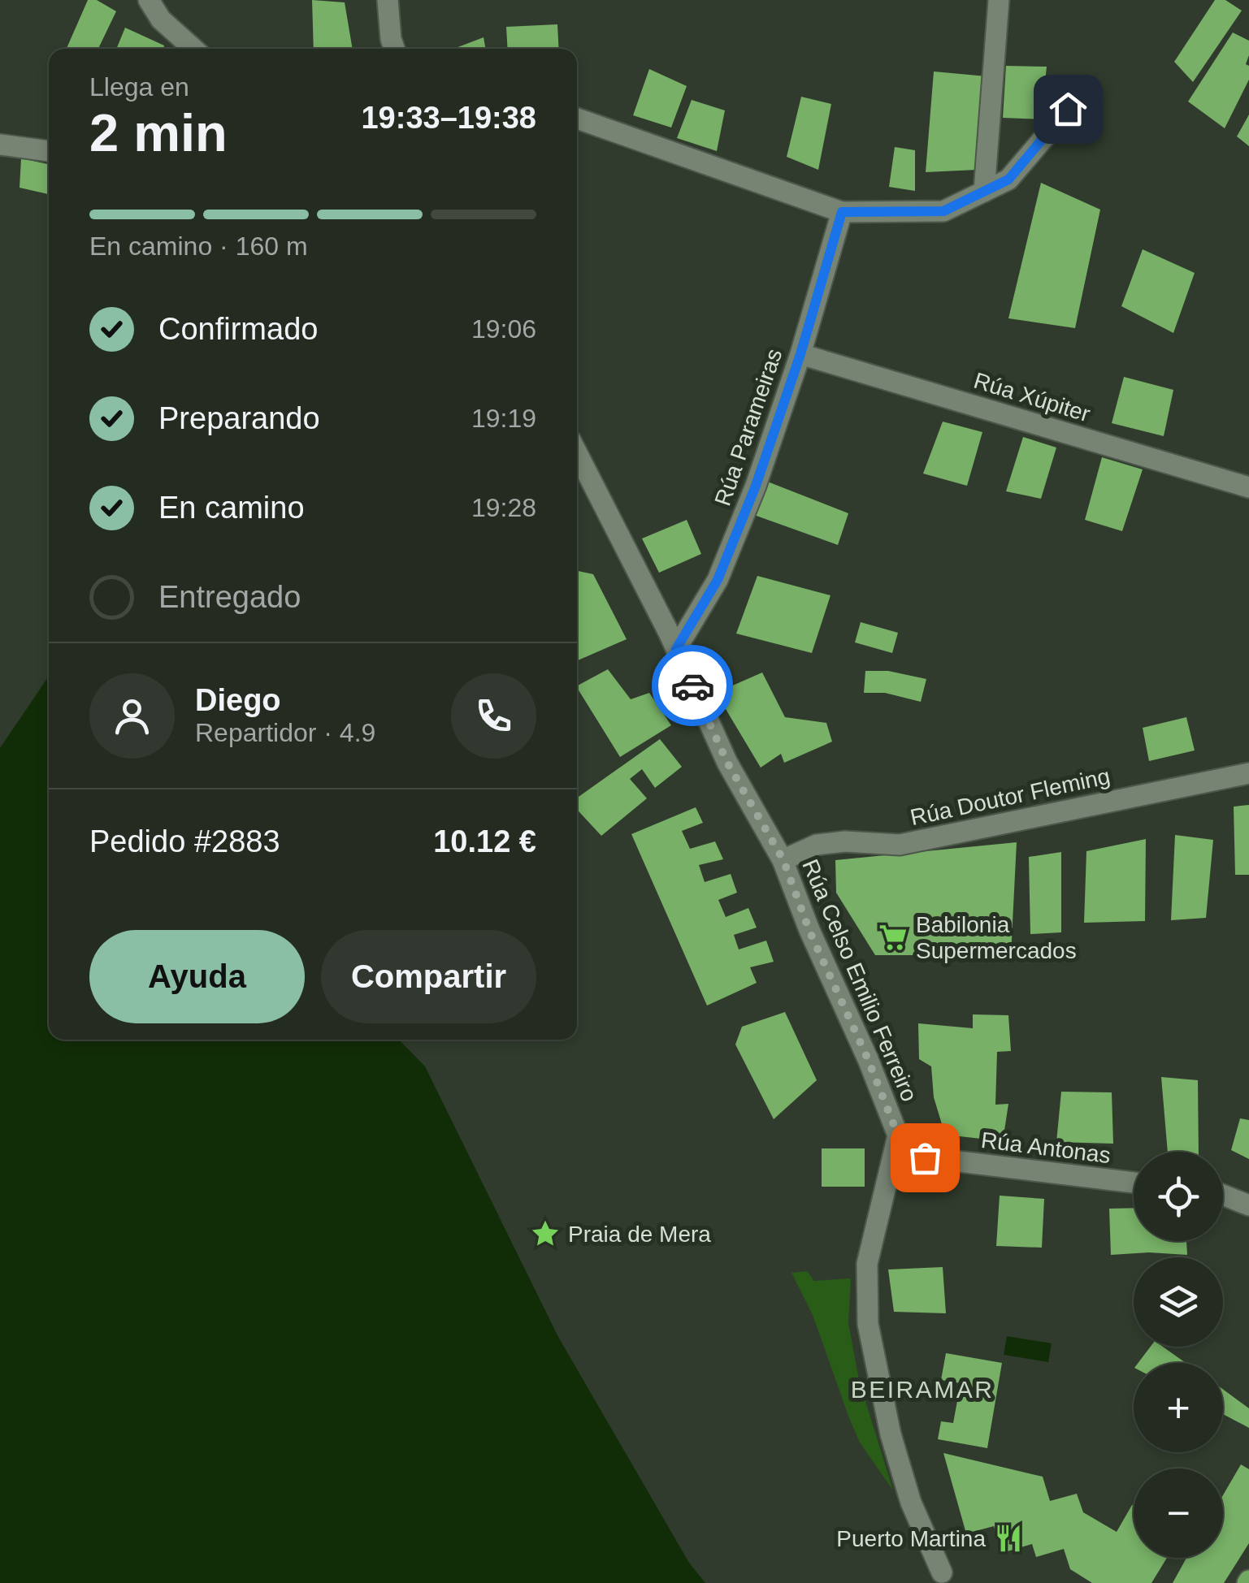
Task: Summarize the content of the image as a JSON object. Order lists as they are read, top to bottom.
{
  "streets": {
    "street": [
      "Rúa Xúpiter",
      "Rúa Parameiras",
      "Rúa Doutor Fleming",
      "Rúa Celso Emilio Ferreiro",
      "Rúa Antonas"
    ]
  },
  "crossings": [
    ["Rúa Xúpiter", "Rúa Parameiras"],
    ["Rúa Parameiras", "Rúa Celso Emilio Ferreiro"],
    ["Rúa Doutor Fleming", "Rúa Celso Emilio Ferreiro"],
    ["Rúa Celso Emilio Ferreiro", "Rúa Antonas"]
  ],
  "districts": ["BEIRAMAR"],
  "places": {
    "supermarket": ["Babilonia Supermercados"],
    "place": ["Praia de Mera"],
    "restaurant": ["Puerto Martina"]
  },
  "page": {
    "heading": ["2 min", "Llega en", "19:33–19:38"],
    "panel": [
      "Diego",
      "Repartidor · 4.9",
      "Pedido #2883",
      "10.12 €"
    ],
    "bar": "En camino · 160 m",
    "list": [
      ["Confirmado", "19:06"],
      ["Preparando", "19:19"],
      ["En camino", "19:28"],
      "Entregado"
    ],
    "buttons": ["Ayuda", "Compartir"],
    "map_buttons": ["+", "−"]
  }
}
